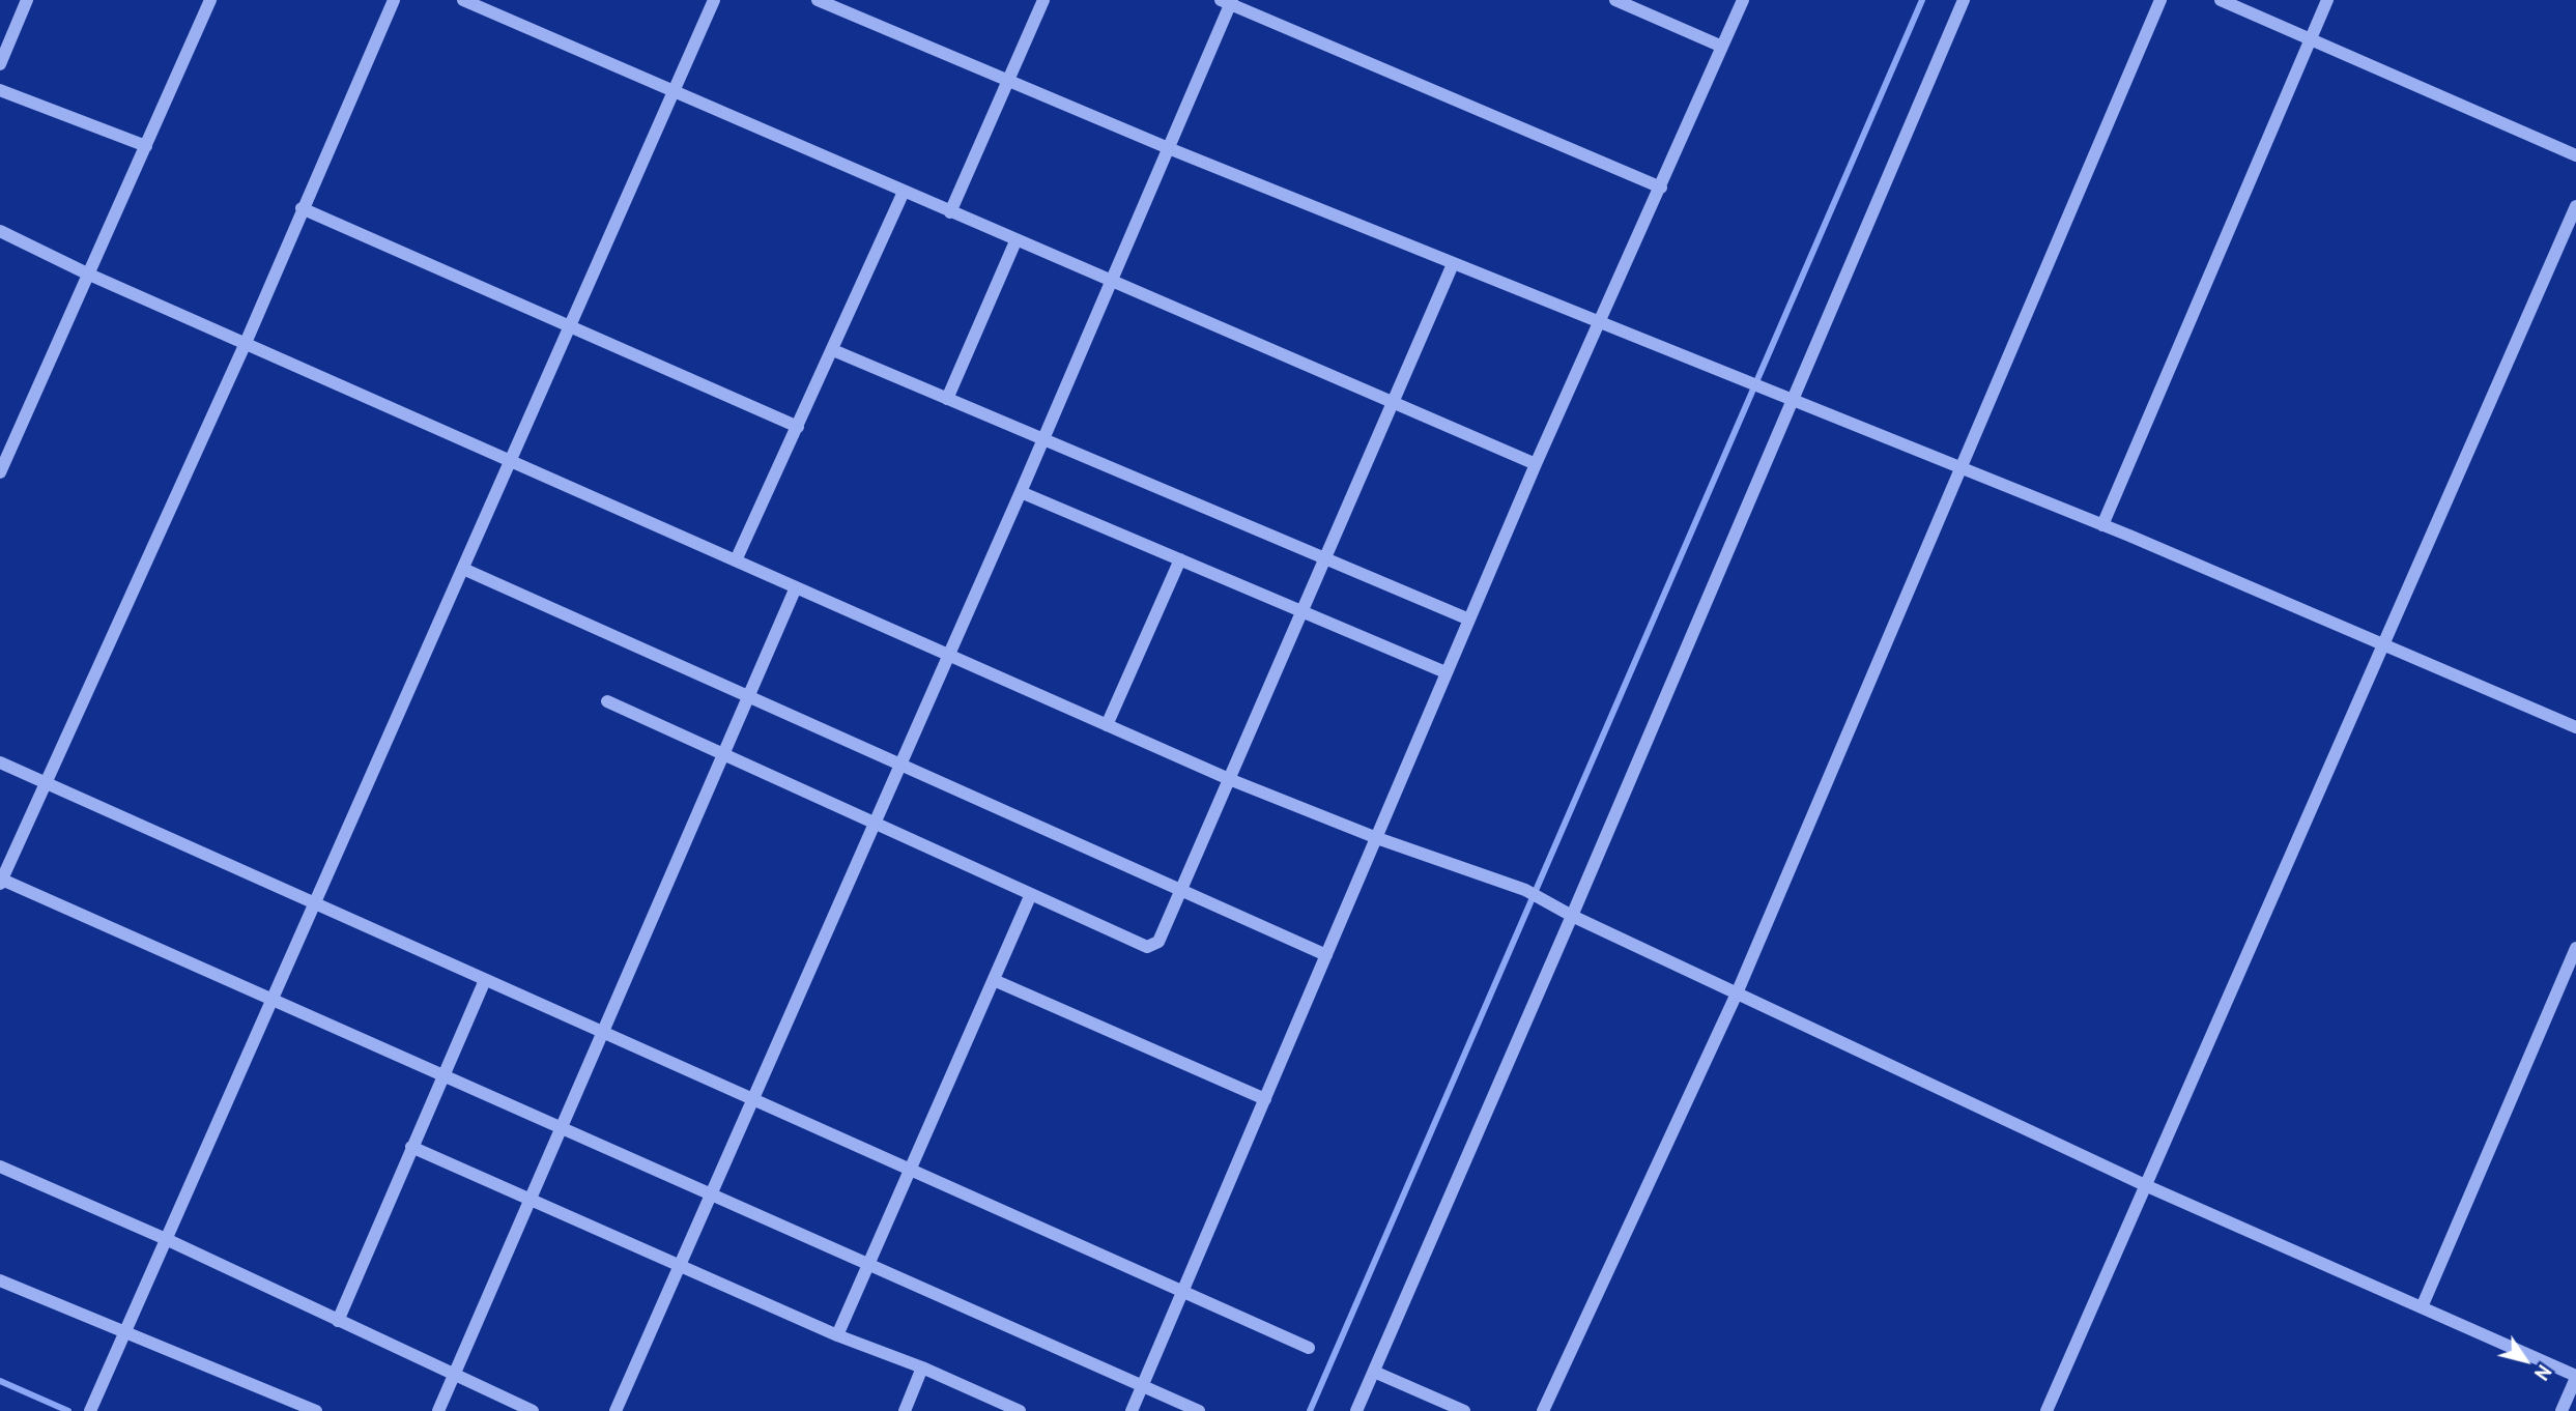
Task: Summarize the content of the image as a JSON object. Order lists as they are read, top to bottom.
{
  "north": "bottom right"
}
